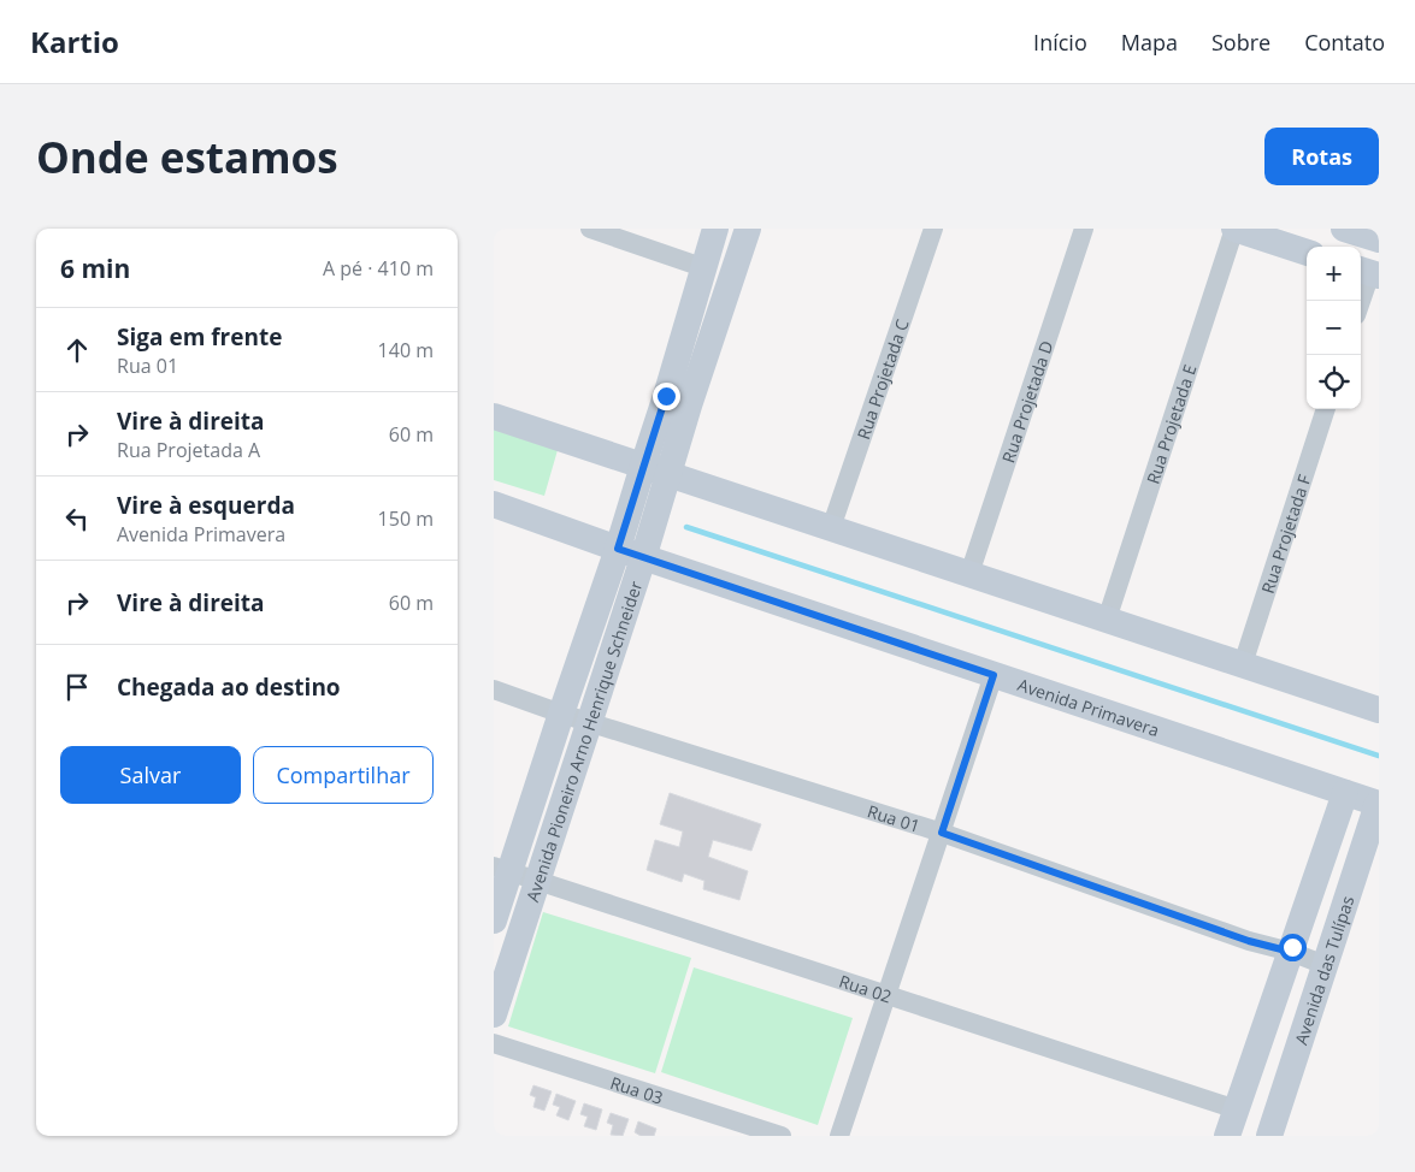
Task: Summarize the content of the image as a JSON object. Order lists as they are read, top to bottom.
{
  "streets": {
    "street": [
      "Rua Projetada C",
      "Rua Projetada D",
      "Rua Projetada E",
      "Rua Projetada F",
      "Avenida Primavera",
      "Avenida Pioneiro Arno Henrique Schneider",
      "Rua 01",
      "Avenida das Tulípas",
      "Rua 02",
      "Rua 03"
    ]
  },
  "crossings": [
    ["Avenida Primavera", "Avenida Pioneiro Arno Henrique Schneider"],
    ["Avenida Primavera", "Avenida das Tulípas"],
    ["Avenida Pioneiro Arno Henrique Schneider", "Rua 01"],
    ["Avenida Pioneiro Arno Henrique Schneider", "Rua 02"],
    ["Rua 01", "Avenida das Tulípas"]
  ],
  "page": {
    "header": "Kartio",
    "nav": [
      "Início",
      "Mapa",
      "Sobre",
      "Contato"
    ],
    "buttons": [
      "Rotas",
      ["Salvar", "Compartilhar"]
    ],
    "title": "Onde estamos",
    "heading": ["6 min", "A pé · 410 m"],
    "map_buttons": ["+", "−"],
    "list": [
      ["Siga em frente", "Rua 01", "140 m"],
      ["Vire à direita", "Rua Projetada A", "60 m"],
      ["Vire à esquerda", "Avenida Primavera", "150 m"],
      ["Vire à direita", "60 m"],
      "Chegada ao destino"
    ]
  }
}
